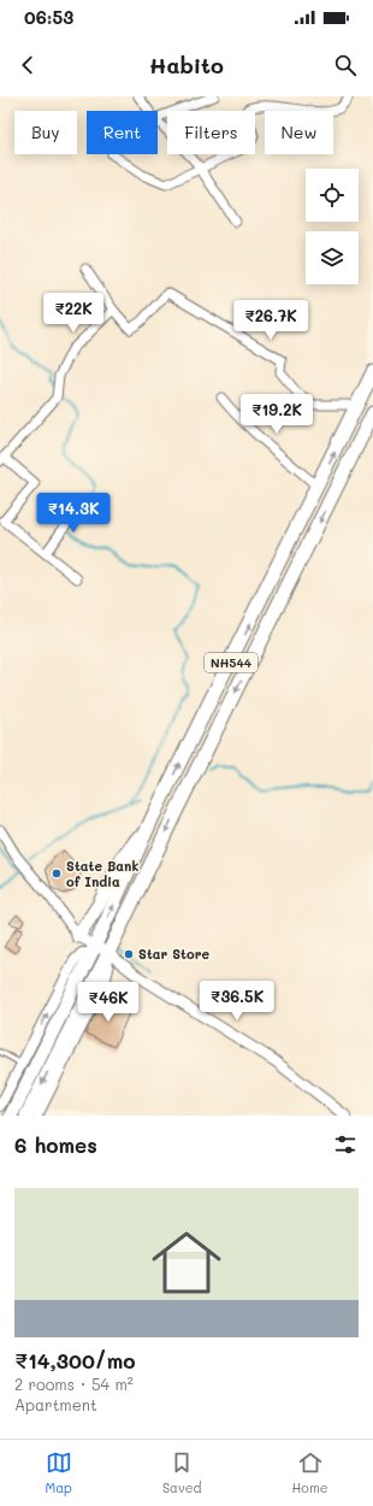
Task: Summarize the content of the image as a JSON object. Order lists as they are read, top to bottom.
{
  "streets": {
    "highway": ["NH544"]
  },
  "places": ["State Bank of India", "Star Store"],
  "page": {
    "status": "06:53",
    "header": "Habito",
    "chip": [
      "Buy",
      "Rent",
      "Filters",
      "New"
    ],
    "price": [
      "₹22K",
      "₹26.7K",
      "₹19.2K",
      "₹14.3K",
      "₹36.5K",
      "₹46K"
    ],
    "heading": "6 homes",
    "list": [
      {
        "name": "₹14,300/mo",
        "note": "2 rooms · 54 m² · Apartment"
      }
    ],
    "tabs": ["Map", "Saved", "Home"]
  }
}
